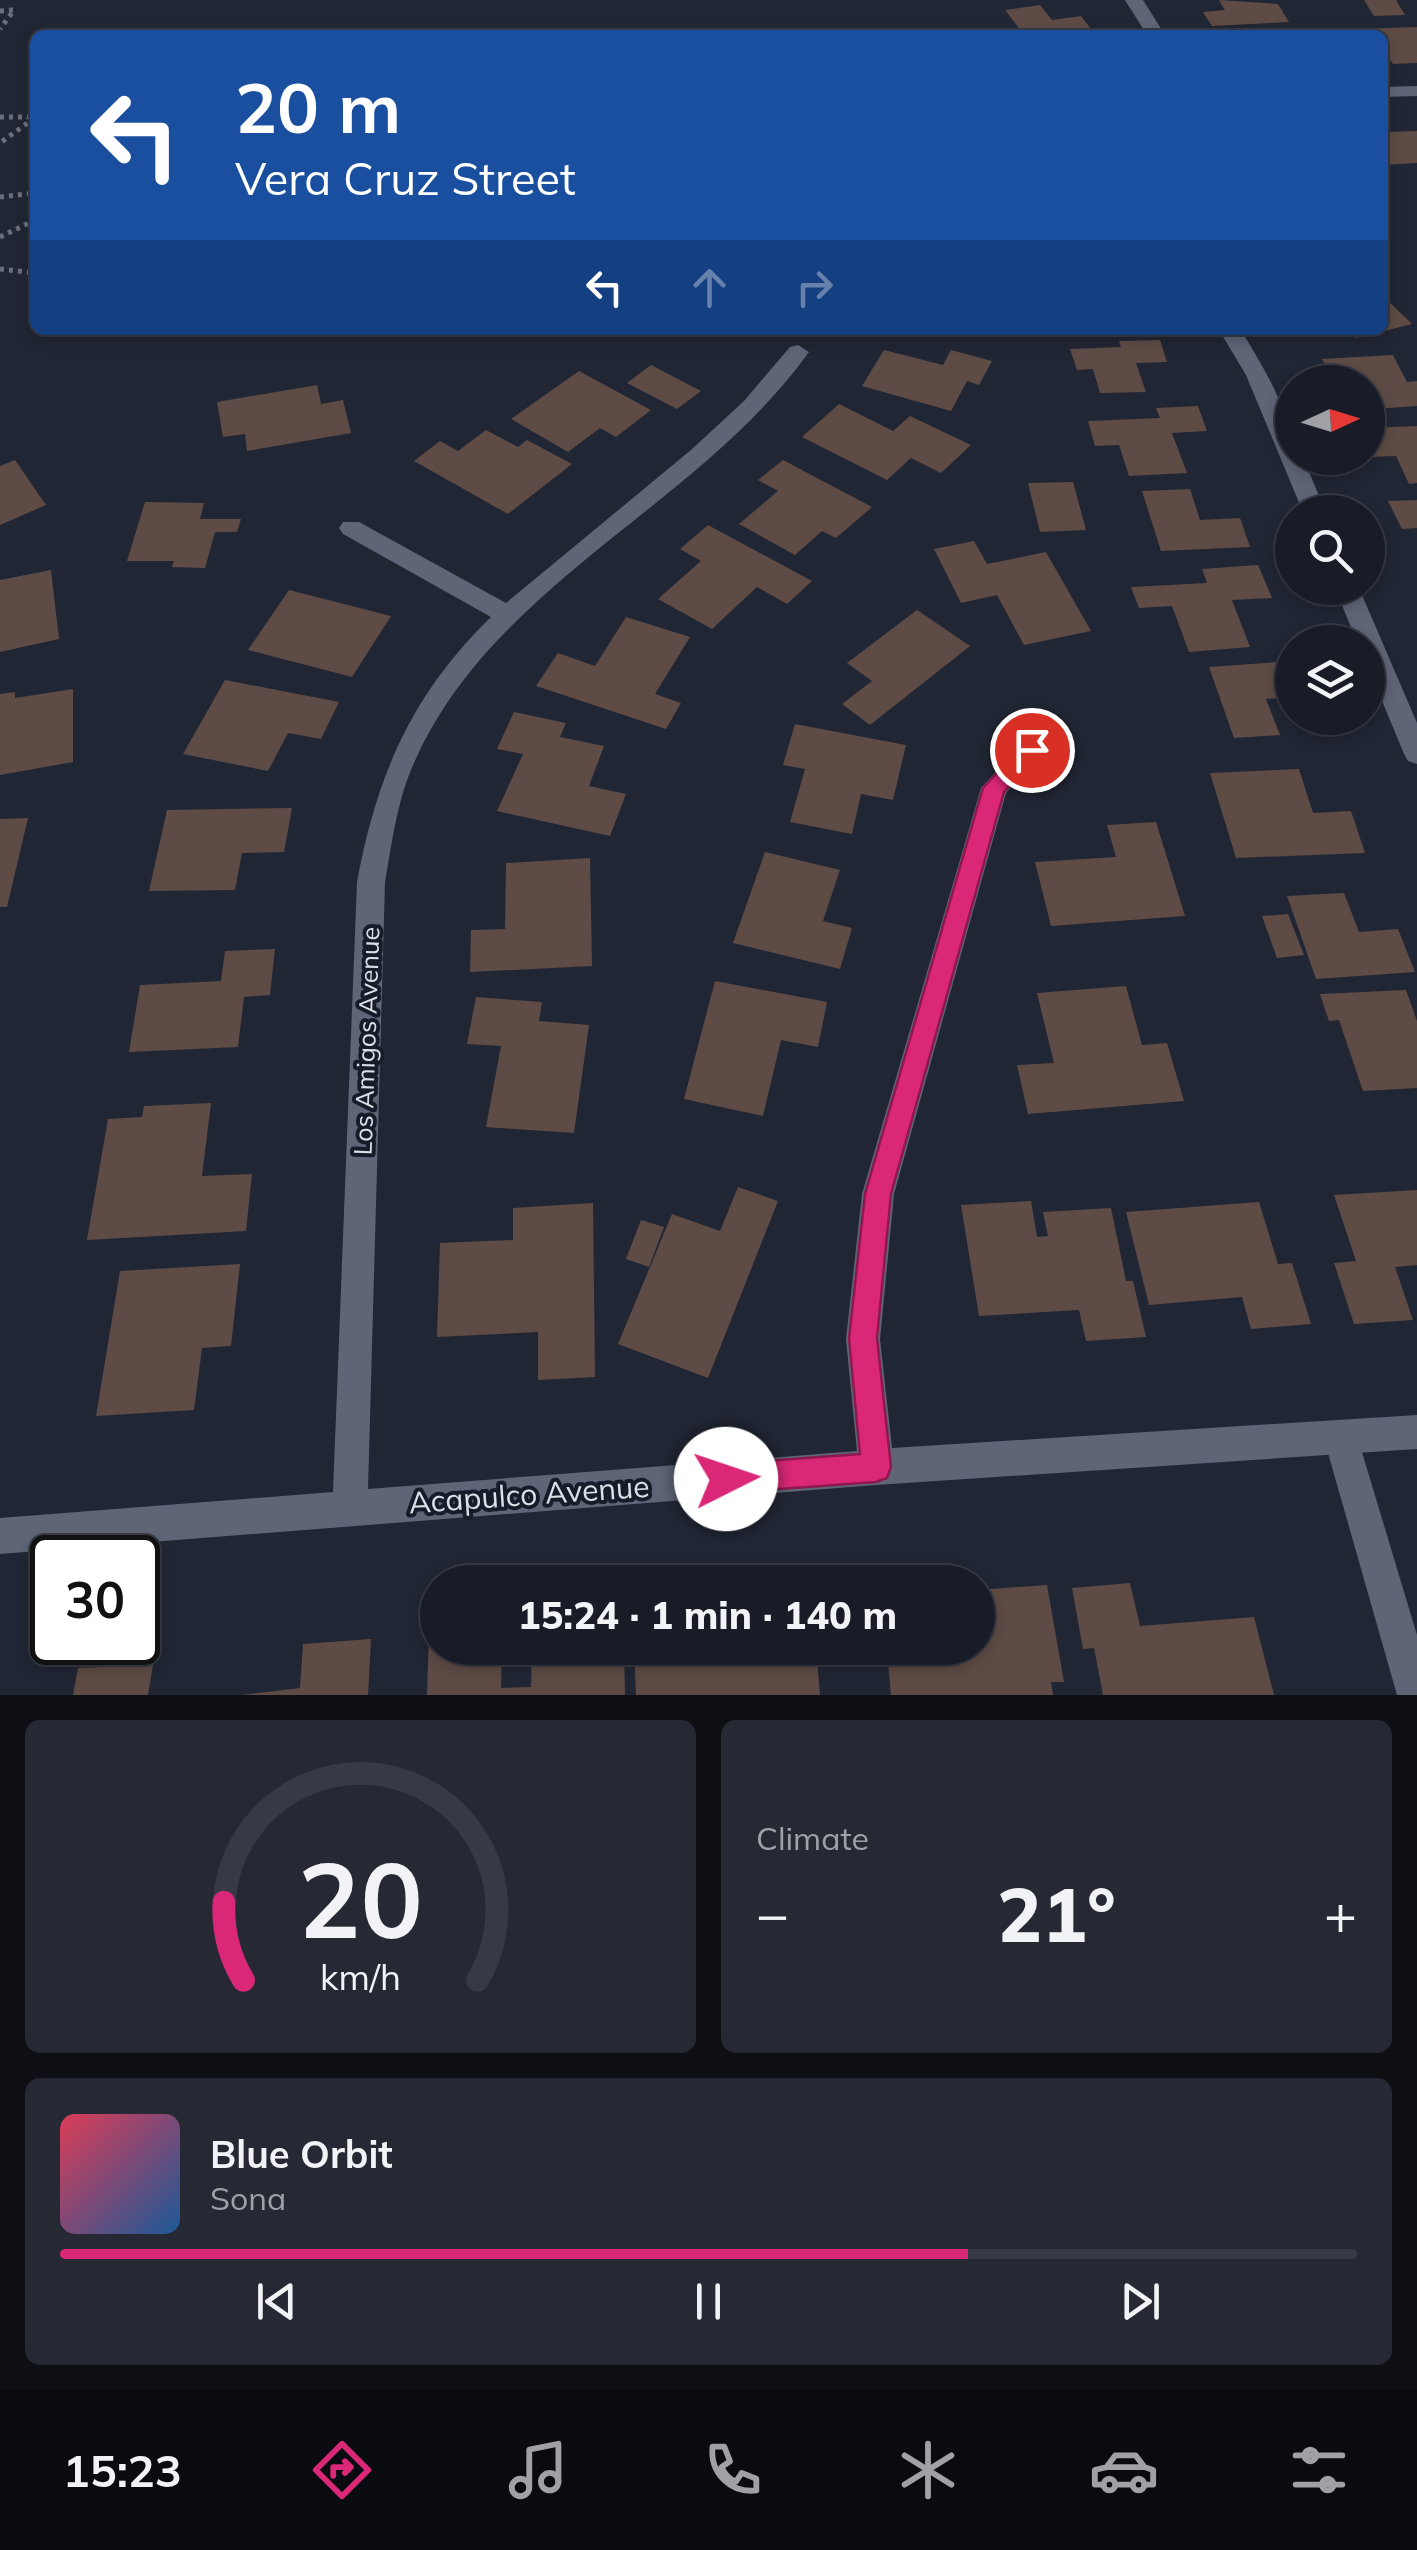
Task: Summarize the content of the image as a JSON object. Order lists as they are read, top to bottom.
{
  "streets": {
    "street": ["Los Amigos Avenue", "Acapulco Avenue"]
  },
  "crossings": [
    ["Los Amigos Avenue", "Acapulco Avenue"]
  ],
  "north": "right",
  "page": {
    "turn": ["20 m", "Vera Cruz Street"],
    "limit": "30",
    "trip": "15:24 · 1 min · 140 m",
    "tile": "Climate",
    "heat": ["−", "21°", "+"],
    "song": ["Blue Orbit", "Sona"],
    "tabs": "15:23",
    "gauge": ["20", "km/h"]
  }
}
